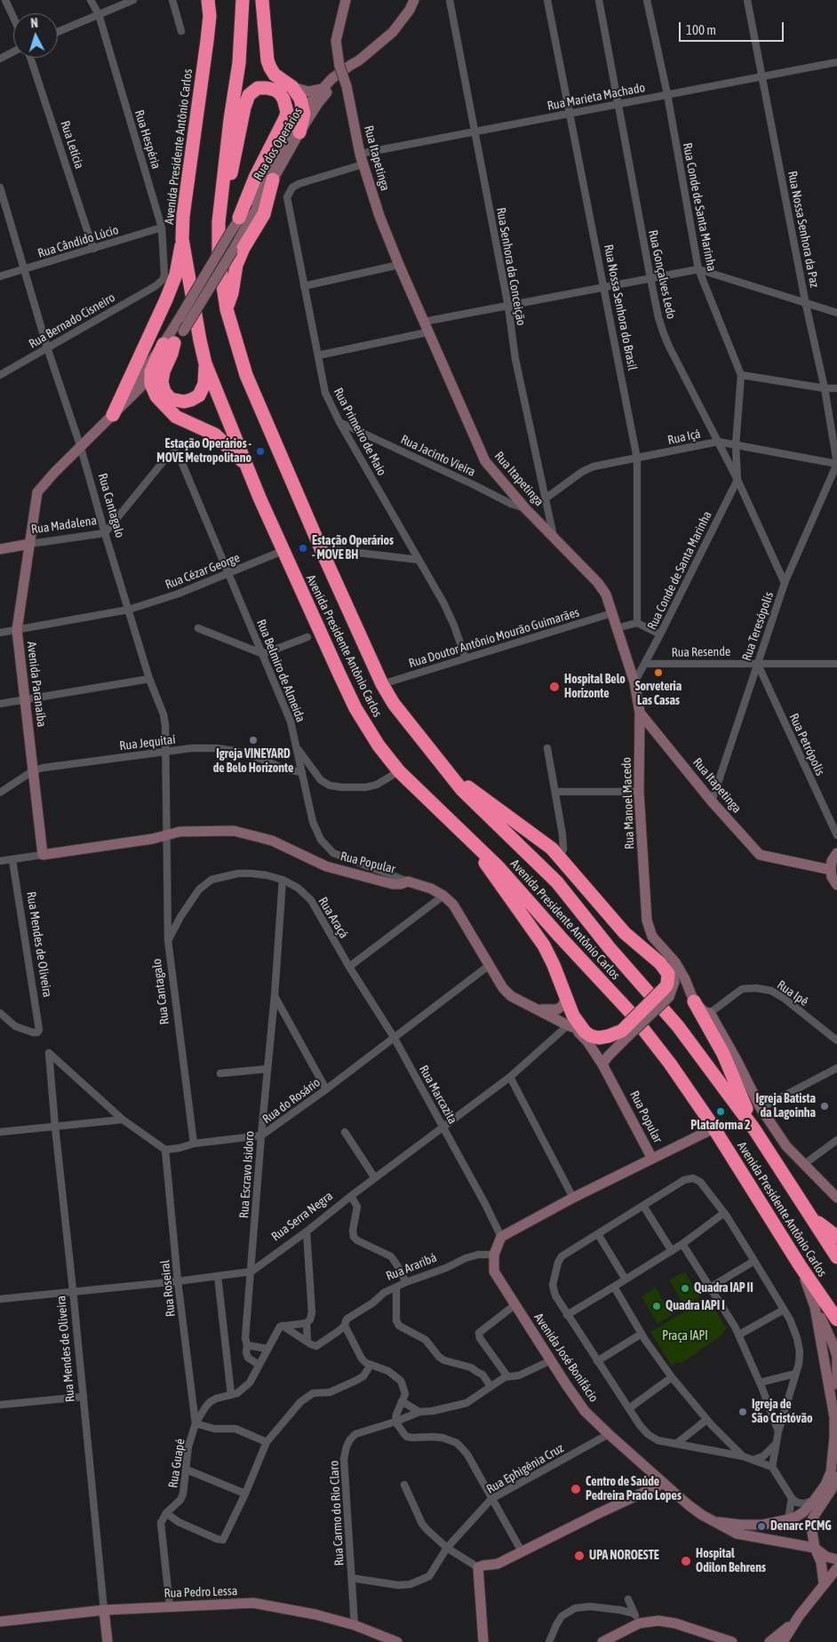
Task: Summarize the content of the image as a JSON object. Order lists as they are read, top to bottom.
{
  "streets": {
    "highway": ["Avenida Presidente Antônio Carlos"],
    "street": [
      "Rua Marieta Machado",
      "Rua Hespéria",
      "Rua dos Operários",
      "Rua Letícia",
      "Rua Itapetinga",
      "Rua Conde de Santa Marinha",
      "Rua Nossa Senhora da Paz",
      "Rua Cândido Lúcio",
      "Rua Senhora da Conceição",
      "Rua Gonçalves Ledo",
      "Rua Nossa Senhora do Brasil",
      "Rua Bernado Cisneiro",
      "Rua Primeiro de Maio",
      "Rua Içá",
      "Rua Jacinto Vieira",
      "Rua Cantagalo",
      "Rua Madalena",
      "Rua Cézar George",
      "Rua Teresópolis",
      "Rua Doutor Antônio Mourão Guimarães",
      "Rua Resende",
      "Rua Belmiro de Almeida",
      "Avenida Paranaíba",
      "Rua Jequitaí",
      "Rua Petrópolis",
      "Rua Manoel Macedo",
      "Rua Popular",
      "Rua Araçá",
      "Rua Mendes de Oliveira",
      "Rua Ipê",
      "Rua Marcazita",
      "Rua do Rosário",
      "Rua Escravo Isidoro",
      "Rua Serra Negra",
      "Rua Araribá",
      "Rua Roseiral",
      "Avenida José Bonifácio",
      "Rua Guapé",
      "Rua Ephigênia Cruz",
      "Rua Carmo do Rio Claro",
      "Rua Pedro Lessa"
    ]
  },
  "crossings": [
    ["Rua Marieta Machado", "Rua Itapetinga"],
    ["Rua Marieta Machado", "Rua Conde de Santa Marinha"],
    ["Rua Marieta Machado", "Rua Nossa Senhora da Paz"],
    ["Rua Marieta Machado", "Rua Senhora da Conceição"],
    ["Rua Marieta Machado", "Rua Gonçalves Ledo"],
    ["Rua Marieta Machado", "Rua Nossa Senhora do Brasil"],
    ["Rua Marieta Machado", "Rua Primeiro de Maio"],
    ["Rua Hespéria", "Rua Cândido Lúcio"],
    ["Rua Hespéria", "Rua Bernado Cisneiro"],
    ["Rua dos Operários", "Avenida Paranaíba"],
    ["Rua Letícia", "Rua Cândido Lúcio"],
    ["Avenida Presidente Antônio Carlos", "Rua Cézar George"],
    ["Avenida Presidente Antônio Carlos", "Rua Doutor Antônio Mourão Guimarães"],
    ["Rua Itapetinga", "Rua Conde de Santa Marinha"],
    ["Rua Itapetinga", "Rua Senhora da Conceição"],
    ["Rua Itapetinga", "Rua Primeiro de Maio"],
    ["Rua Itapetinga", "Rua Jacinto Vieira"],
    ["Rua Itapetinga", "Rua Teresópolis"],
    ["Rua Itapetinga", "Rua Doutor Antônio Mourão Guimarães"],
    ["Rua Itapetinga", "Rua Manoel Macedo"],
    ["Rua Conde de Santa Marinha", "Rua Gonçalves Ledo"],
    ["Rua Conde de Santa Marinha", "Rua Içá"],
    ["Rua Conde de Santa Marinha", "Rua Resende"],
    ["Rua Nossa Senhora da Paz", "Rua Içá"],
    ["Rua Nossa Senhora da Paz", "Rua Teresópolis"],
    ["Rua Cândido Lúcio", "Rua Cantagalo"],
    ["Rua Senhora da Conceição", "Rua Içá"],
    ["Rua Gonçalves Ledo", "Rua Içá"],
    ["Rua Gonçalves Ledo", "Rua Teresópolis"],
    ["Rua Nossa Senhora do Brasil", "Rua Içá"],
    ["Rua Bernado Cisneiro", "Rua Cantagalo"],
    ["Rua Primeiro de Maio", "Rua Jacinto Vieira"],
    ["Rua Primeiro de Maio", "Rua Doutor Antônio Mourão Guimarães"],
    ["Rua Içá", "Rua Teresópolis"],
    ["Rua Cantagalo", "Rua Madalena"],
    ["Rua Cantagalo", "Rua Cézar George"],
    ["Rua Cantagalo", "Avenida Paranaíba"],
    ["Rua Cantagalo", "Rua Jequitaí"],
    ["Rua Cantagalo", "Rua Popular"],
    ["Rua Cantagalo", "Rua Araçá"],
    ["Rua Cantagalo", "Rua do Rosário"],
    ["Rua Madalena", "Rua Belmiro de Almeida"],
    ["Rua Madalena", "Avenida Paranaíba"],
    ["Rua Cézar George", "Rua Belmiro de Almeida"],
    ["Rua Cézar George", "Avenida Paranaíba"],
    ["Rua Teresópolis", "Rua Resende"],
    ["Rua Teresópolis", "Rua Petrópolis"],
    ["Rua Resende", "Rua Petrópolis"],
    ["Rua Belmiro de Almeida", "Rua Jequitaí"],
    ["Rua Belmiro de Almeida", "Rua Popular"],
    ["Avenida Paranaíba", "Rua Jequitaí"],
    ["Rua Popular", "Rua do Rosário"],
    ["Rua Popular", "Rua Serra Negra"],
    ["Rua Araçá", "Rua Marcazita"],
    ["Rua Araçá", "Rua Escravo Isidoro"],
    ["Rua Mendes de Oliveira", "Rua Serra Negra"],
    ["Rua Mendes de Oliveira", "Rua Pedro Lessa"],
    ["Rua Marcazita", "Rua do Rosário"],
    ["Rua Marcazita", "Rua Serra Negra"],
    ["Rua Marcazita", "Avenida José Bonifácio"],
    ["Rua do Rosário", "Rua Escravo Isidoro"],
    ["Rua do Rosário", "Rua Roseiral"],
    ["Rua Escravo Isidoro", "Rua Serra Negra"],
    ["Rua Serra Negra", "Rua Roseiral"],
    ["Rua Araribá", "Avenida José Bonifácio"],
    ["Rua Roseiral", "Rua Guapé"],
    ["Avenida José Bonifácio", "Rua Ephigênia Cruz"],
    ["Avenida José Bonifácio", "Rua Carmo do Rio Claro"],
    ["Rua Guapé", "Rua Pedro Lessa"],
    ["Rua Ephigênia Cruz", "Rua Carmo do Rio Claro"],
    ["Rua Carmo do Rio Claro", "Rua Pedro Lessa"]
  ],
  "parks": ["Praça IAPI"],
  "places": [
    "Estação Operários - MOVE Metropolitano",
    "Estação Operários - MOVE BH",
    "Sorveteria Las Casas",
    "Hospital Belo Horizonte",
    "Igreja VINEYARD de Belo Horizonte",
    "Igreja Batista da Lagoinha",
    "Plataforma 2",
    "Quadra IAP II",
    "Quadra IAPI I",
    "Igreja de São Cristóvão",
    "Centro de Saúde Pedreira Prado Lopes",
    "Denarc PCMG",
    "UPA NOROESTE",
    "Hospital Odilon Behrens"
  ],
  "scale_bar": "100 m",
  "north": "top"
}
